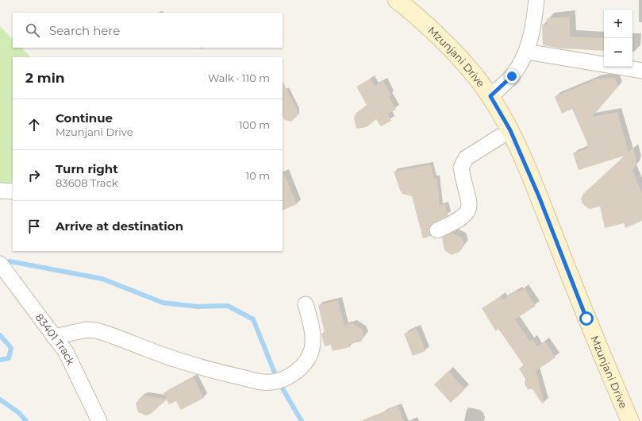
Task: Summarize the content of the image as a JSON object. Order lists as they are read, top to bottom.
{
  "streets": {
    "main road": ["Mzunjani Drive"],
    "street": ["83401 Track"]
  },
  "page": {
    "map_buttons": ["+", "−"],
    "search": "Search here",
    "heading": ["2 min", "Walk · 110 m"],
    "list": [
      ["Continue", "Mzunjani Drive", "100 m"],
      ["Turn right", "83608 Track", "10 m"],
      "Arrive at destination"
    ]
  }
}
